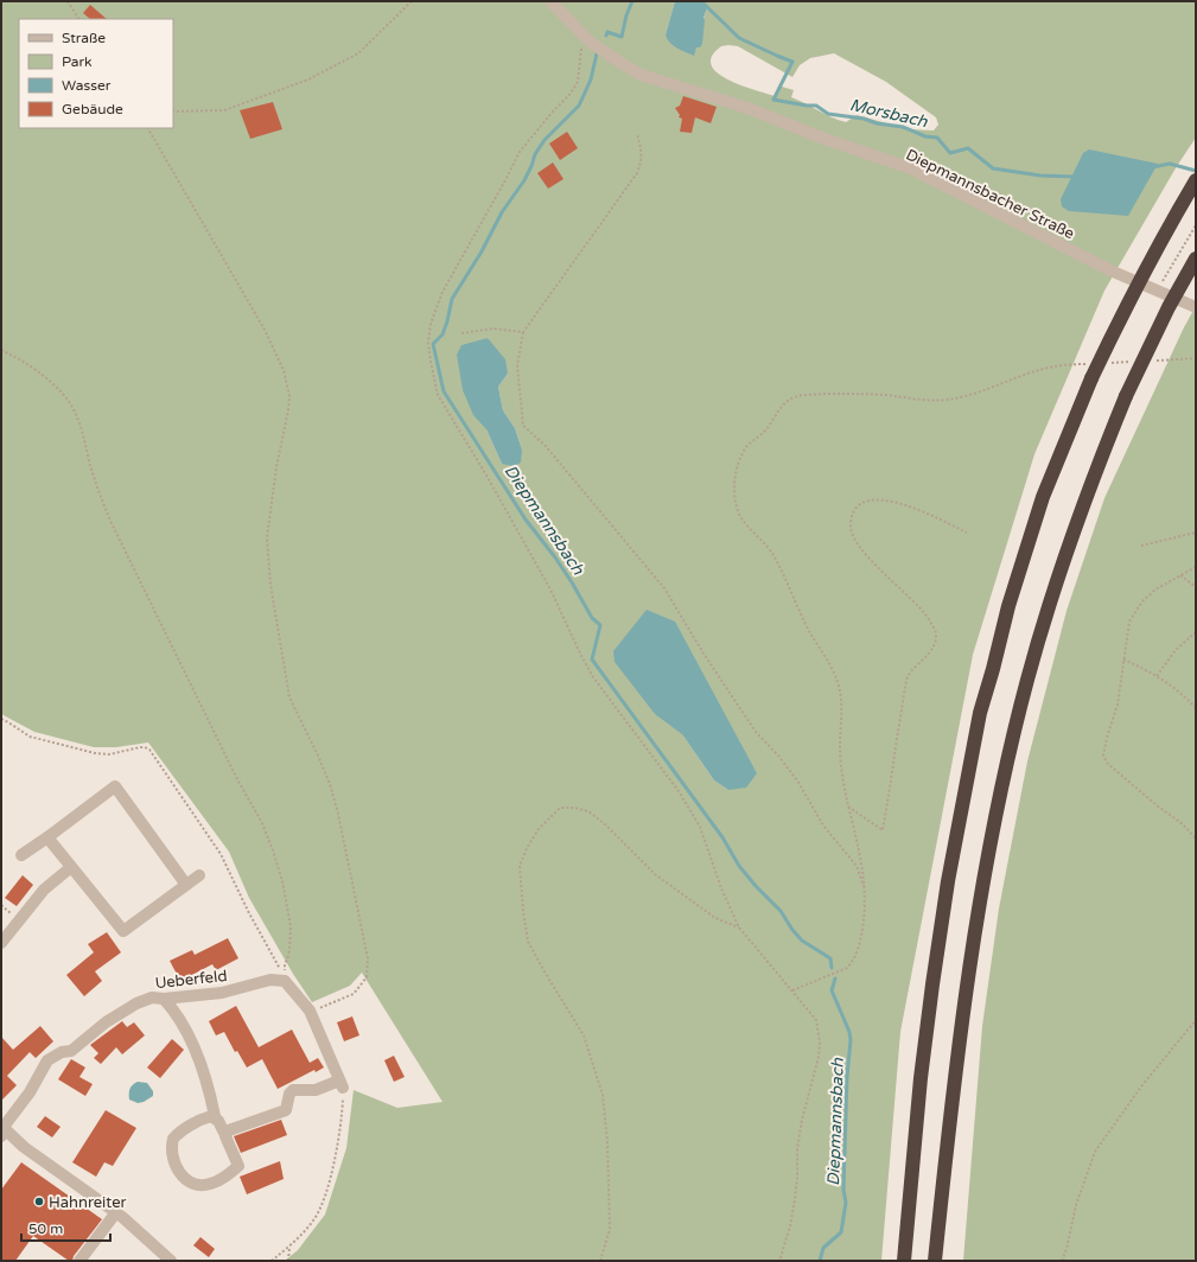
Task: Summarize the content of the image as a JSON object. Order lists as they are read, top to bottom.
{
  "streets": {
    "street": ["Diepmannsbacher Straße", "Ueberfeld"]
  },
  "water": ["Morsbach", "Diepmannsbach"],
  "places": ["Hahnreiter"],
  "legend": [
    "Straße",
    "Park",
    "Wasser",
    "Gebäude"
  ],
  "scale_bar": "50 m"
}
